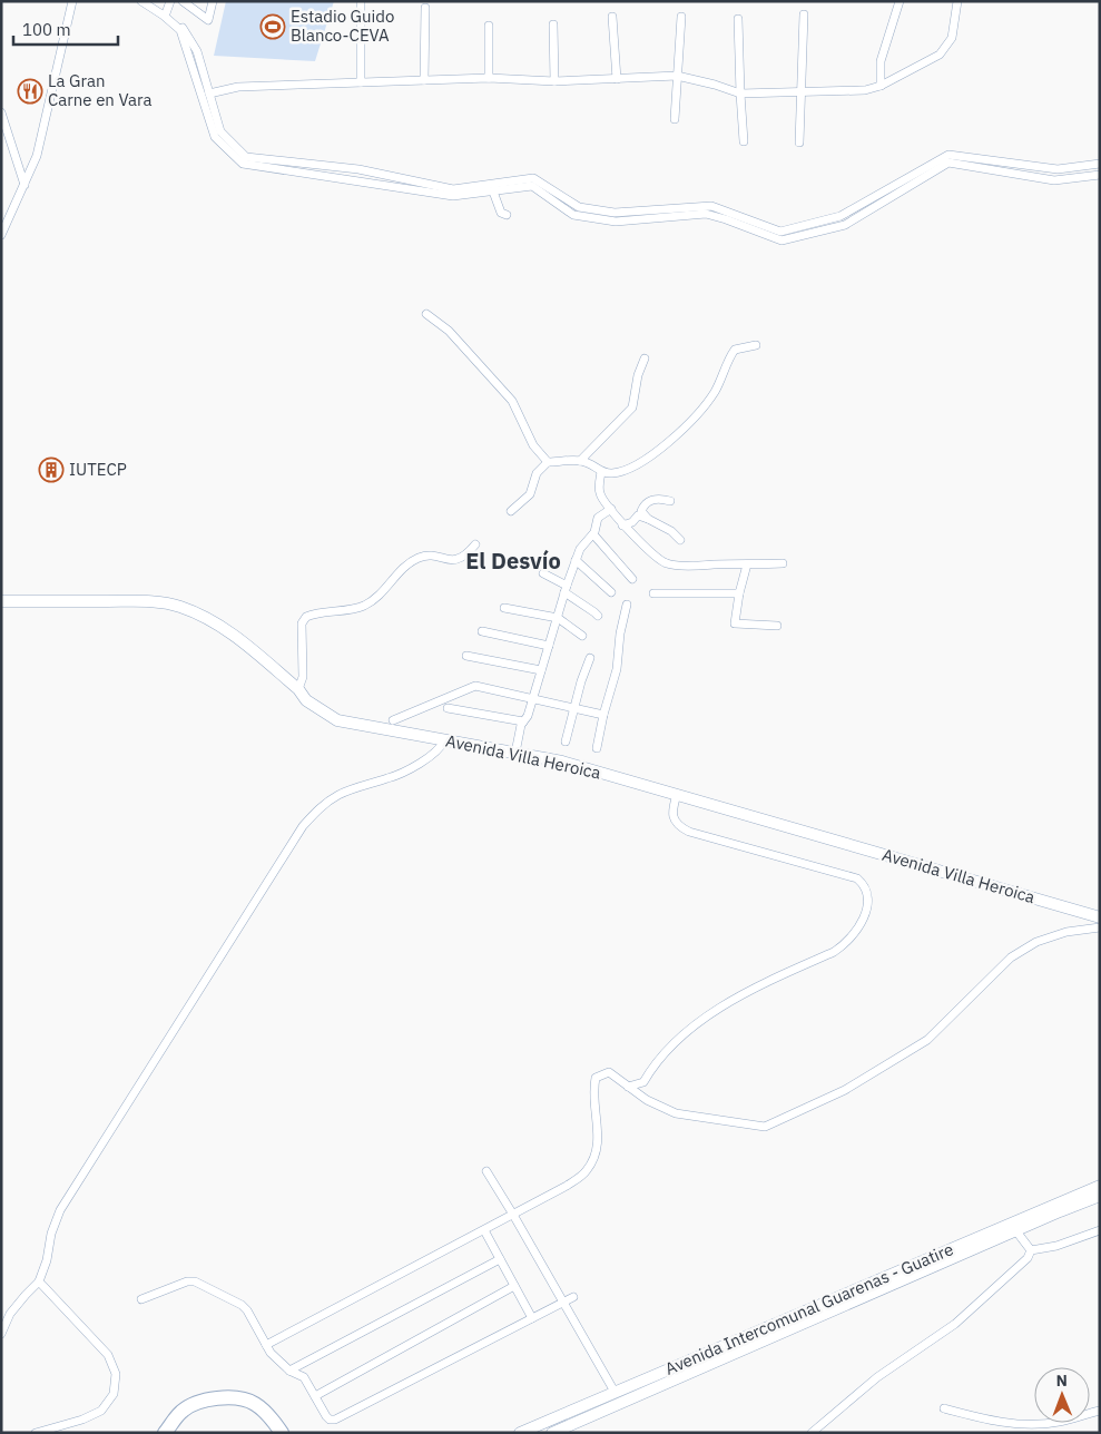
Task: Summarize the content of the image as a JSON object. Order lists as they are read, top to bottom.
{
  "streets": {
    "main road": ["Avenida Villa Heroica", "Avenida Intercomunal Guarenas - Guatire"]
  },
  "districts": ["El Desvío"],
  "places": {
    "sports": ["Estadio Guido Blanco-CEVA"],
    "restaurant": ["La Gran Carne en Vara"],
    "building": ["IUTECP"]
  },
  "scale_bar": "100 m",
  "north": "top"
}
